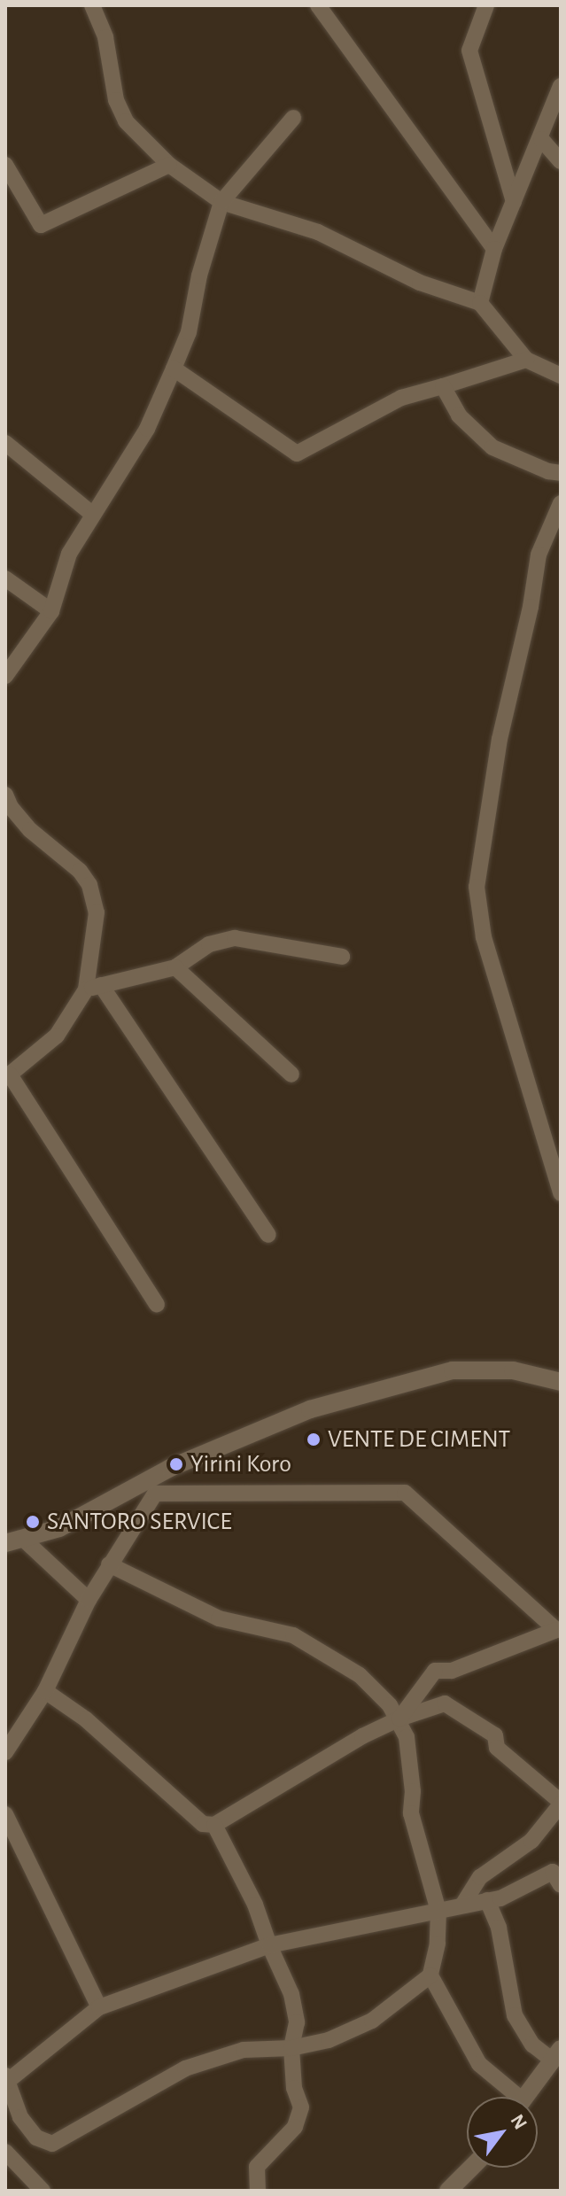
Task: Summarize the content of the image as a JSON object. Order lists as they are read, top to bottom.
{
  "places": ["VENTE DE CIMENT", "Yirini Koro", "SANTORO SERVICE"],
  "north": "top right"
}
